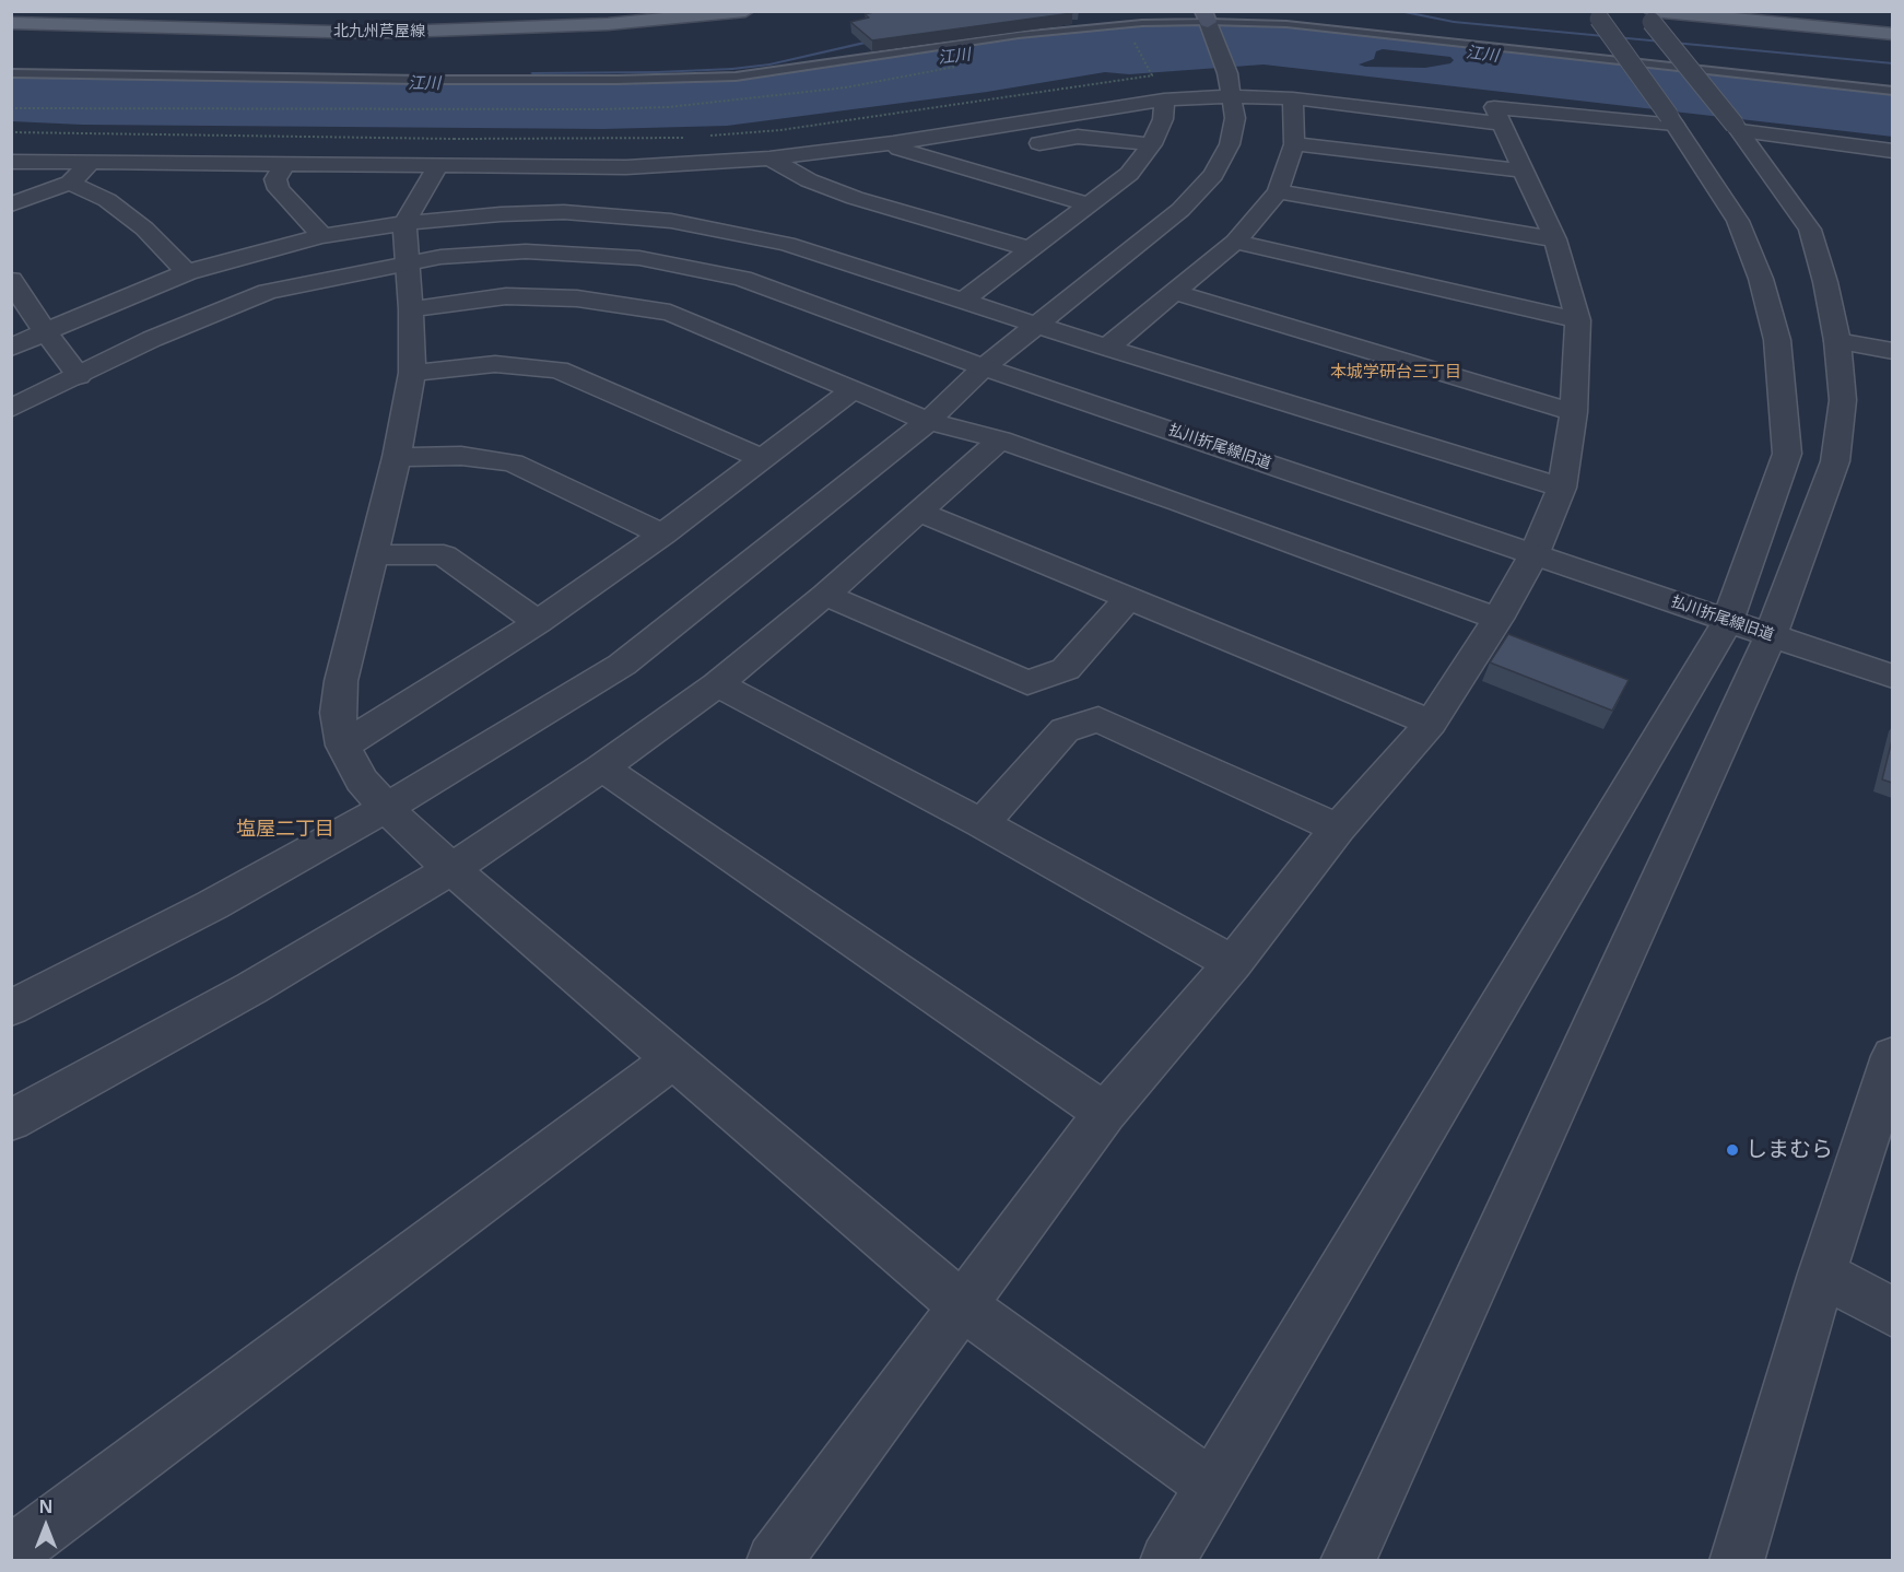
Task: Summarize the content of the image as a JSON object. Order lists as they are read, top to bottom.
{
  "streets": {
    "main road": ["北九州芦屋線"],
    "street": ["払川折尾線旧道"]
  },
  "districts": ["本城学研台三丁目", "塩屋二丁目"],
  "water": ["江川"],
  "places": ["しまむら"],
  "north": "top"
}
